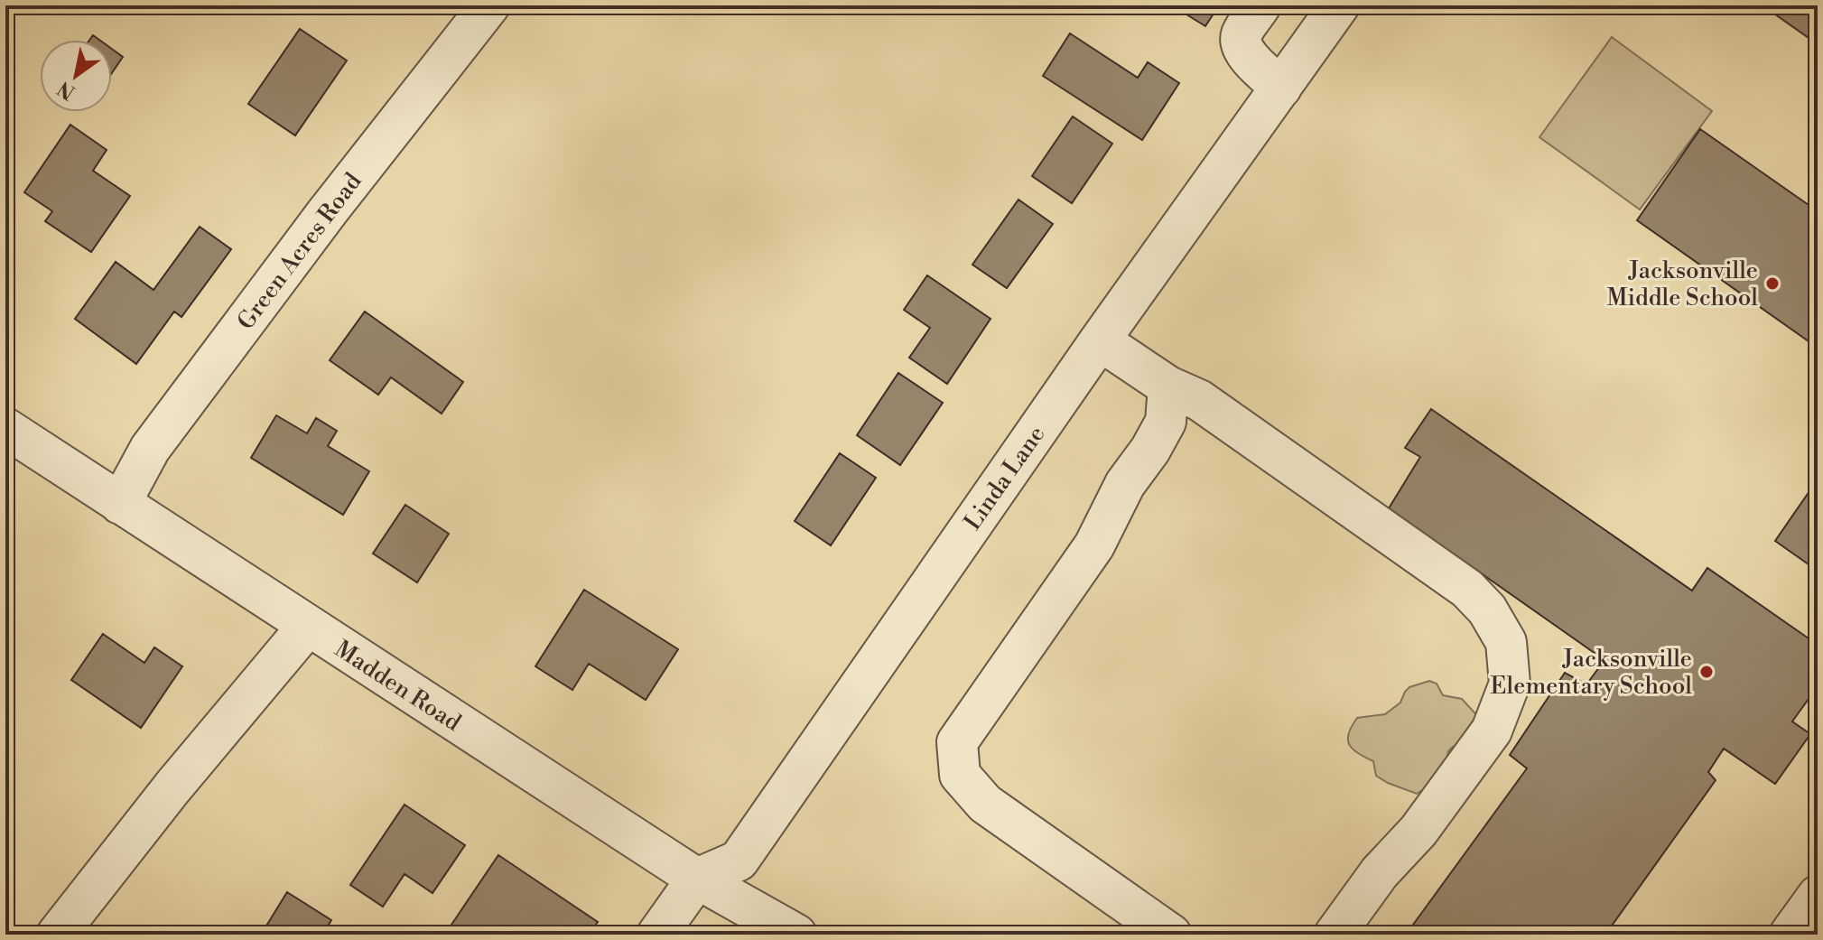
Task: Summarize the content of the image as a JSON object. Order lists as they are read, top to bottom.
{
  "streets": {
    "street": ["Green Acres Road", "Linda Lane", "Madden Road"]
  },
  "crossings": [
    ["Green Acres Road", "Madden Road"],
    ["Linda Lane", "Madden Road"]
  ],
  "places": ["Jacksonville Middle School", "Jacksonville Elementary School"],
  "north": "bottom left"
}
